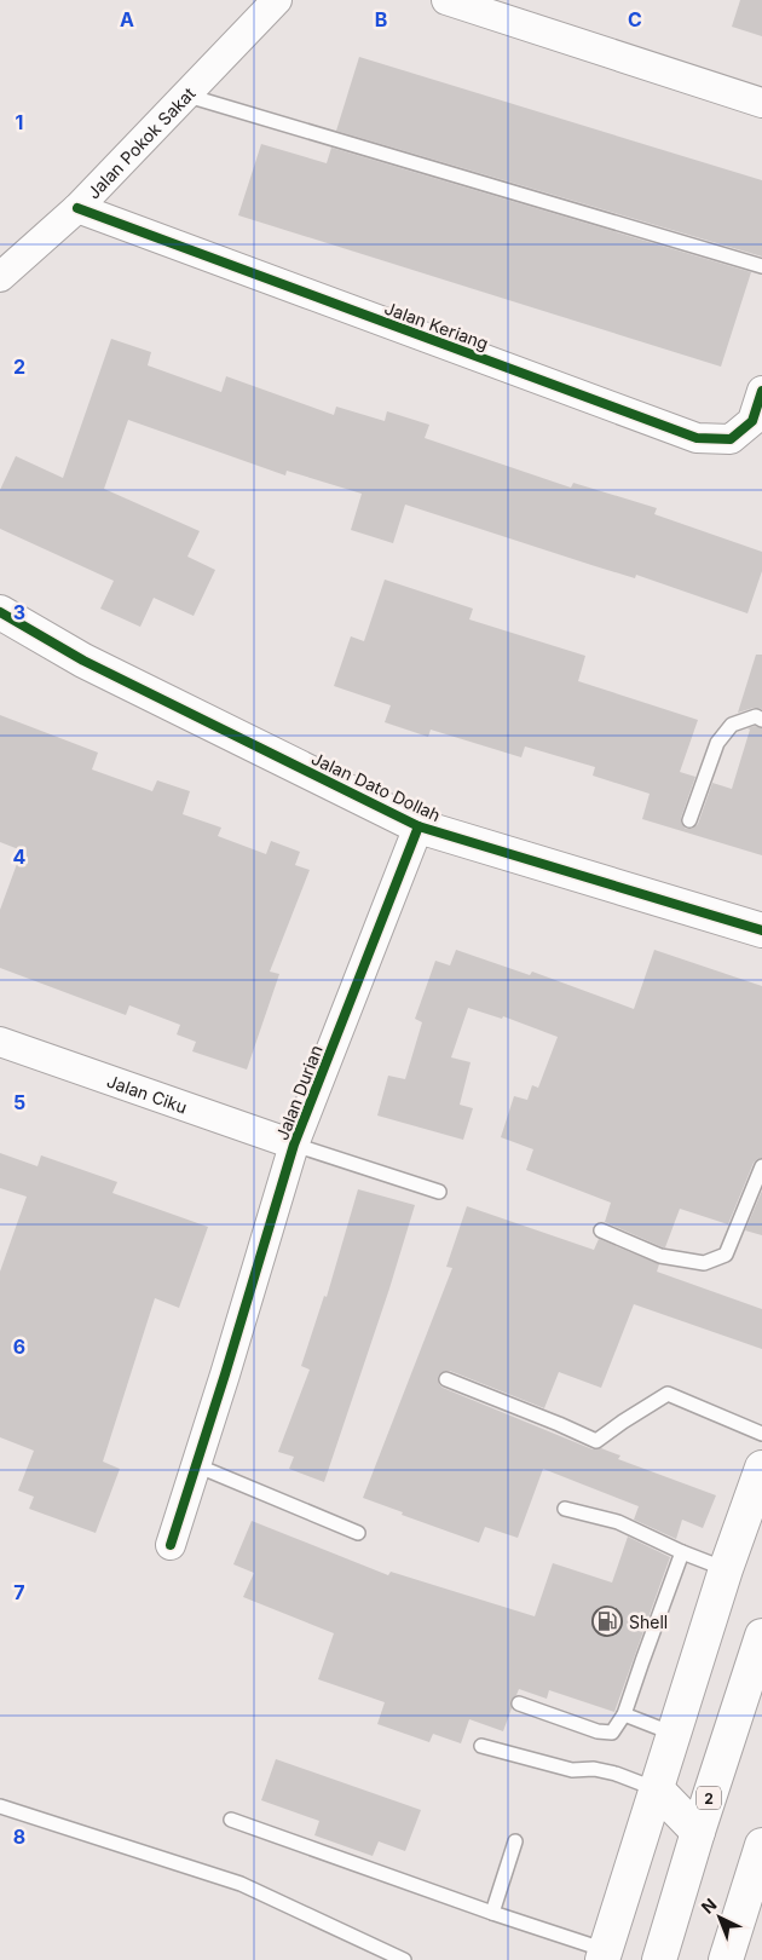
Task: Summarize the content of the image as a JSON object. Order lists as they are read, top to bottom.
{
  "streets": {
    "main road": ["Jalan Dato Dollah", "2"],
    "street": [
      "Jalan Pokok Sakat",
      "Jalan Keriang",
      "Jalan Durian",
      "Jalan Ciku"
    ]
  },
  "crossings": [
    ["Jalan Pokok Sakat", "Jalan Keriang"],
    ["Jalan Dato Dollah", "Jalan Durian"],
    ["Jalan Durian", "Jalan Ciku"]
  ],
  "places": {
    "fuel station": ["Shell"]
  },
  "north": "top left",
  "grid": {
    "columns": ["A", "B", "C"],
    "rows": [
      "1",
      "2",
      "3",
      "4",
      "5",
      "6",
      "7",
      "8"
    ]
  }
}
